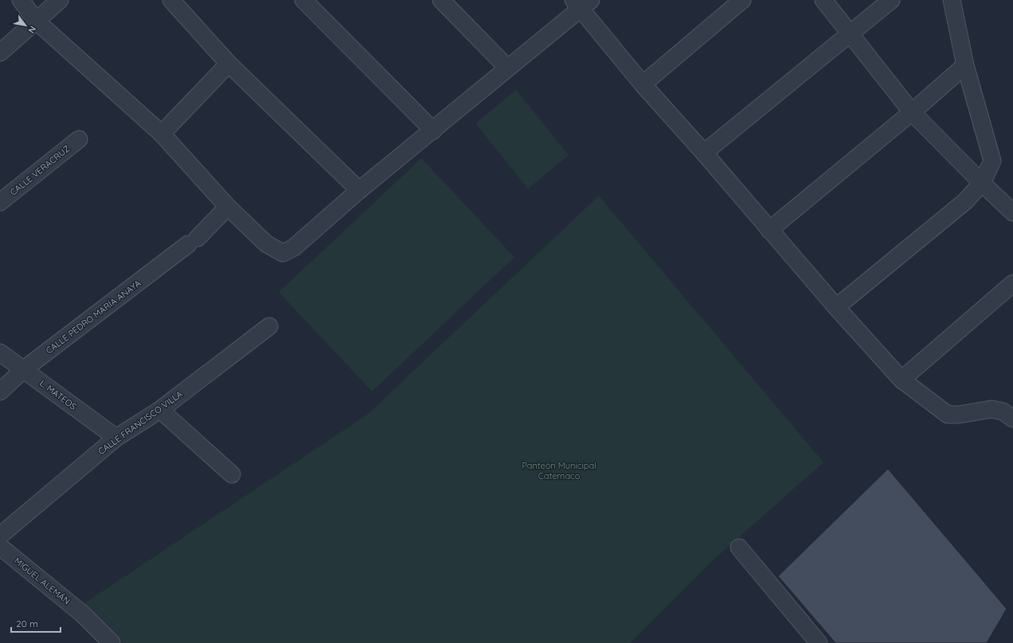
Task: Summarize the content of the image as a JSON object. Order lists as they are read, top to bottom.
{
  "streets": {
    "street": [
      "CALLE VERACRUZ",
      "CALLE PEDRO MARÍA ANAYA",
      "L. MATEOS",
      "CALLE FRANCISCO VILLA",
      "MIGUEL ALEMÁN"
    ]
  },
  "crossings": [
    ["CALLE PEDRO MARÍA ANAYA", "L. MATEOS"],
    ["L. MATEOS", "CALLE FRANCISCO VILLA"]
  ],
  "parks": ["Panteón Municipal Catemaco"],
  "scale_bar": "20 m",
  "north": "bottom right"
}
